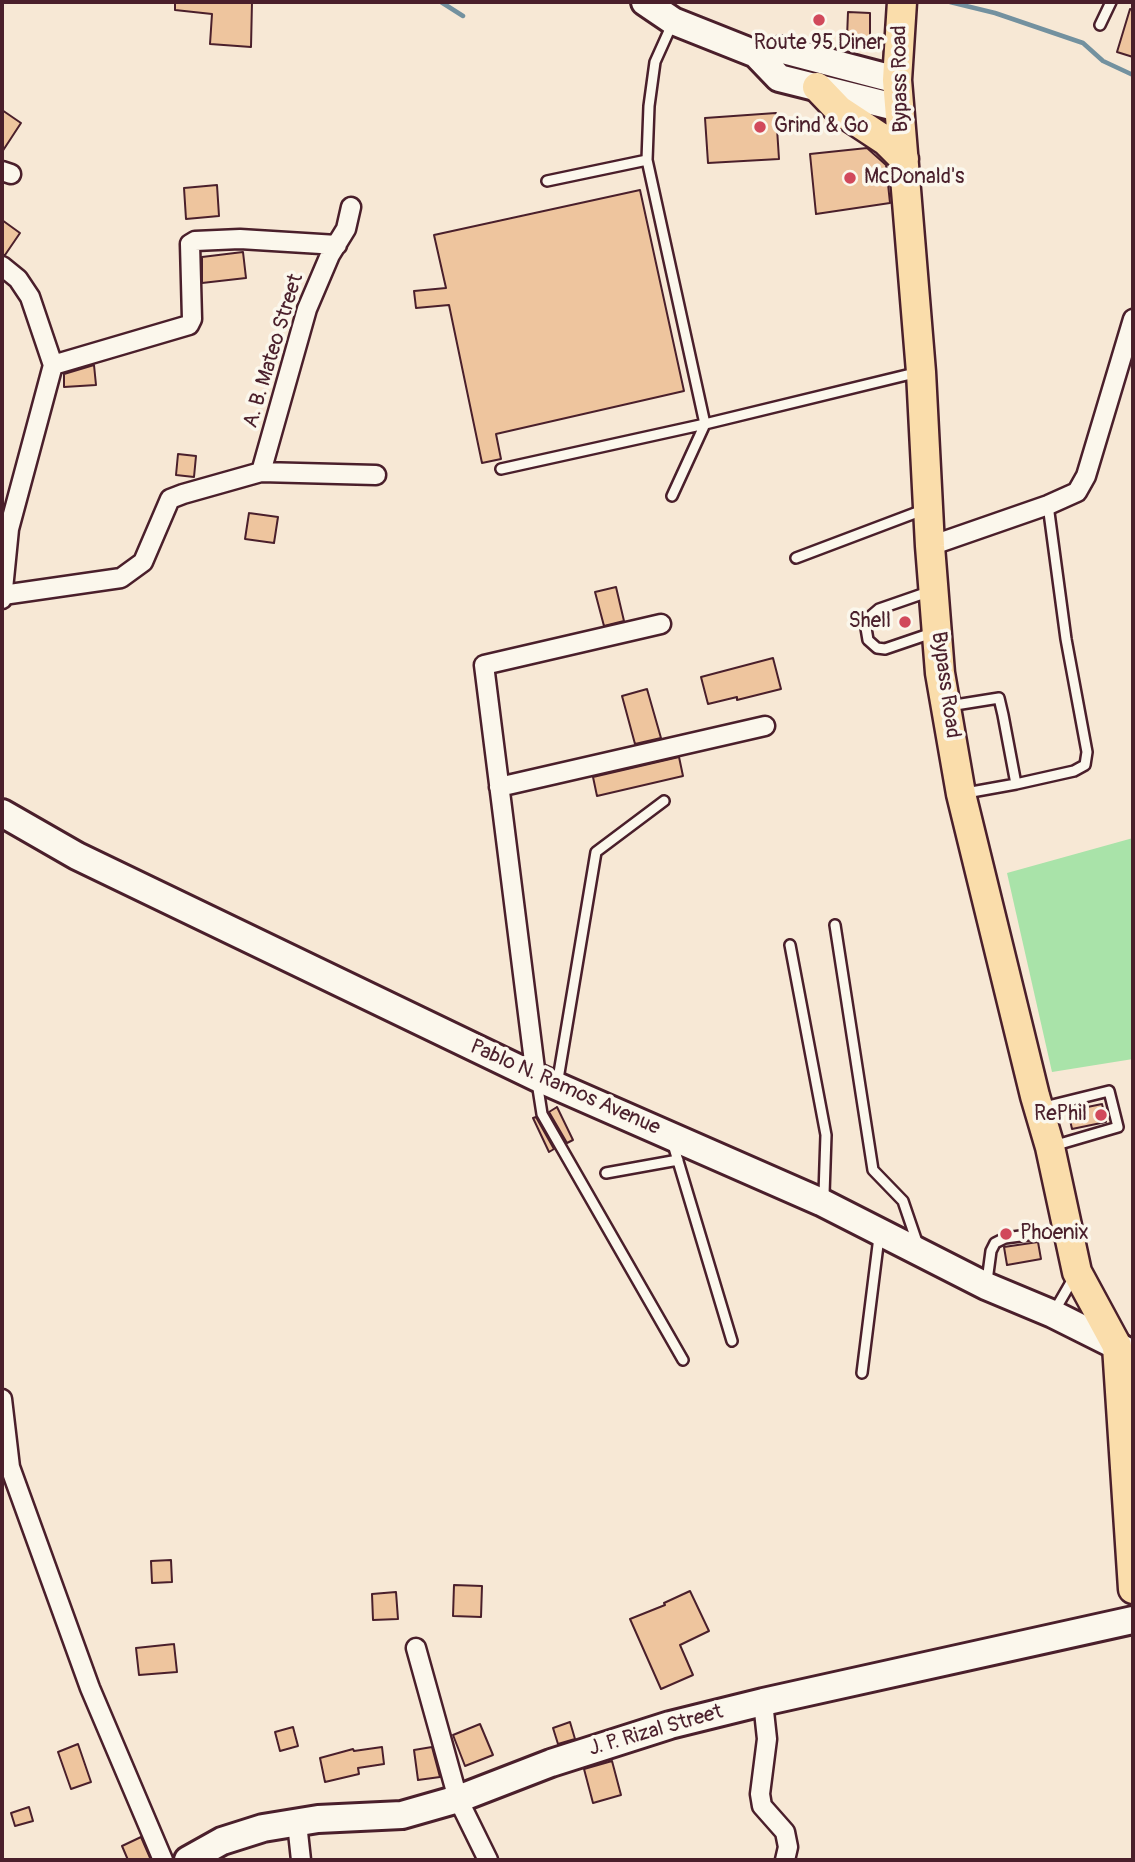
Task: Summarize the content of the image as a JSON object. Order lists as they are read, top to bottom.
{
  "streets": {
    "main road": ["Bypass Road", "Pablo N. Ramos Avenue", "J. P. Rizal Street"],
    "street": ["A. B. Mateo Street"]
  },
  "crossings": [
    ["Bypass Road", "Pablo N. Ramos Avenue"]
  ],
  "places": [
    "Route 95 Diner",
    "Grind & Go",
    "McDonald's",
    "Shell",
    "RePhil",
    "Phoenix"
  ]
}
